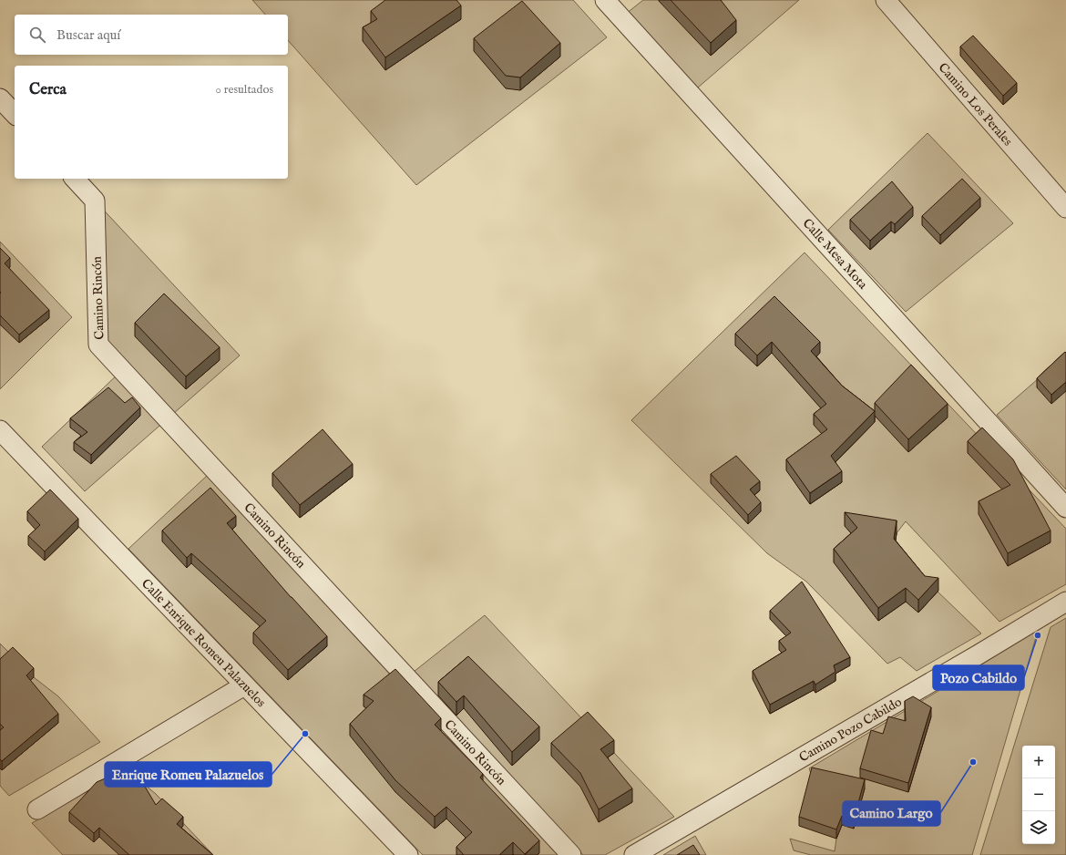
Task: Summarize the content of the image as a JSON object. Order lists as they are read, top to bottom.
{
  "streets": {
    "street": [
      "Camino Los Perales",
      "Calle Mesa Mota",
      "Camino Rincón",
      "Calle Enrique Romeu Palazuelos",
      "Camino Pozo Cabildo"
    ]
  },
  "places": ["Pozo Cabildo", "Enrique Romeu Palazuelos", "Camino Largo"],
  "page": {
    "search": "Buscar aquí",
    "heading": ["Cerca", "0 resultados"],
    "map_buttons": ["+", "−"]
  }
}
